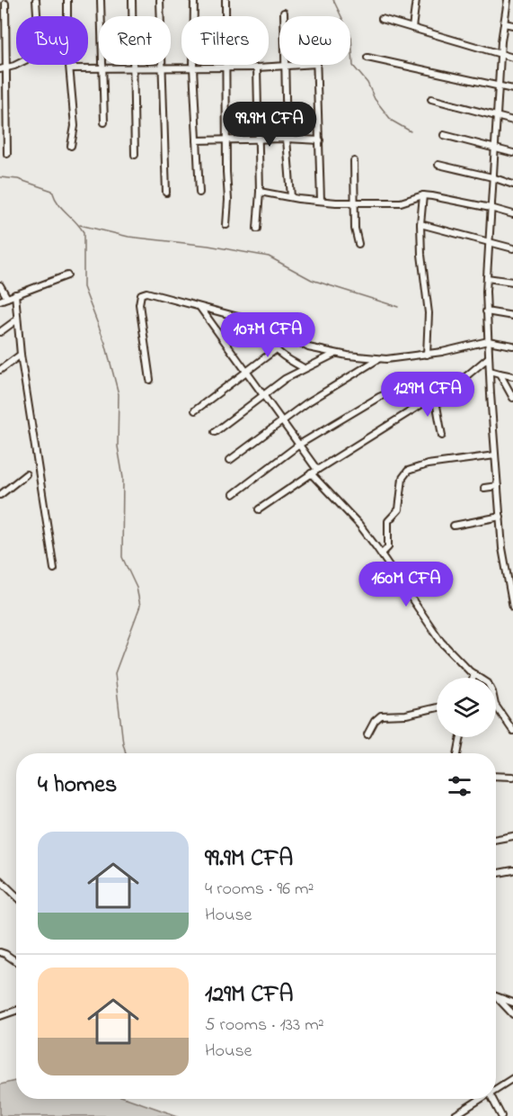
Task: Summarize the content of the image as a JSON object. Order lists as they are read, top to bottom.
{
  "page": {
    "chip": [
      "Buy",
      "Rent",
      "Filters",
      "New"
    ],
    "price": [
      "99.9M CFA",
      "107M CFA",
      "129M CFA",
      "160M CFA"
    ],
    "heading": "4 homes",
    "list": [
      {
        "name": "99.9M CFA",
        "note": "4 rooms · 96 m² · House"
      },
      {
        "name": "129M CFA",
        "note": "5 rooms · 133 m² · House"
      }
    ]
  }
}
